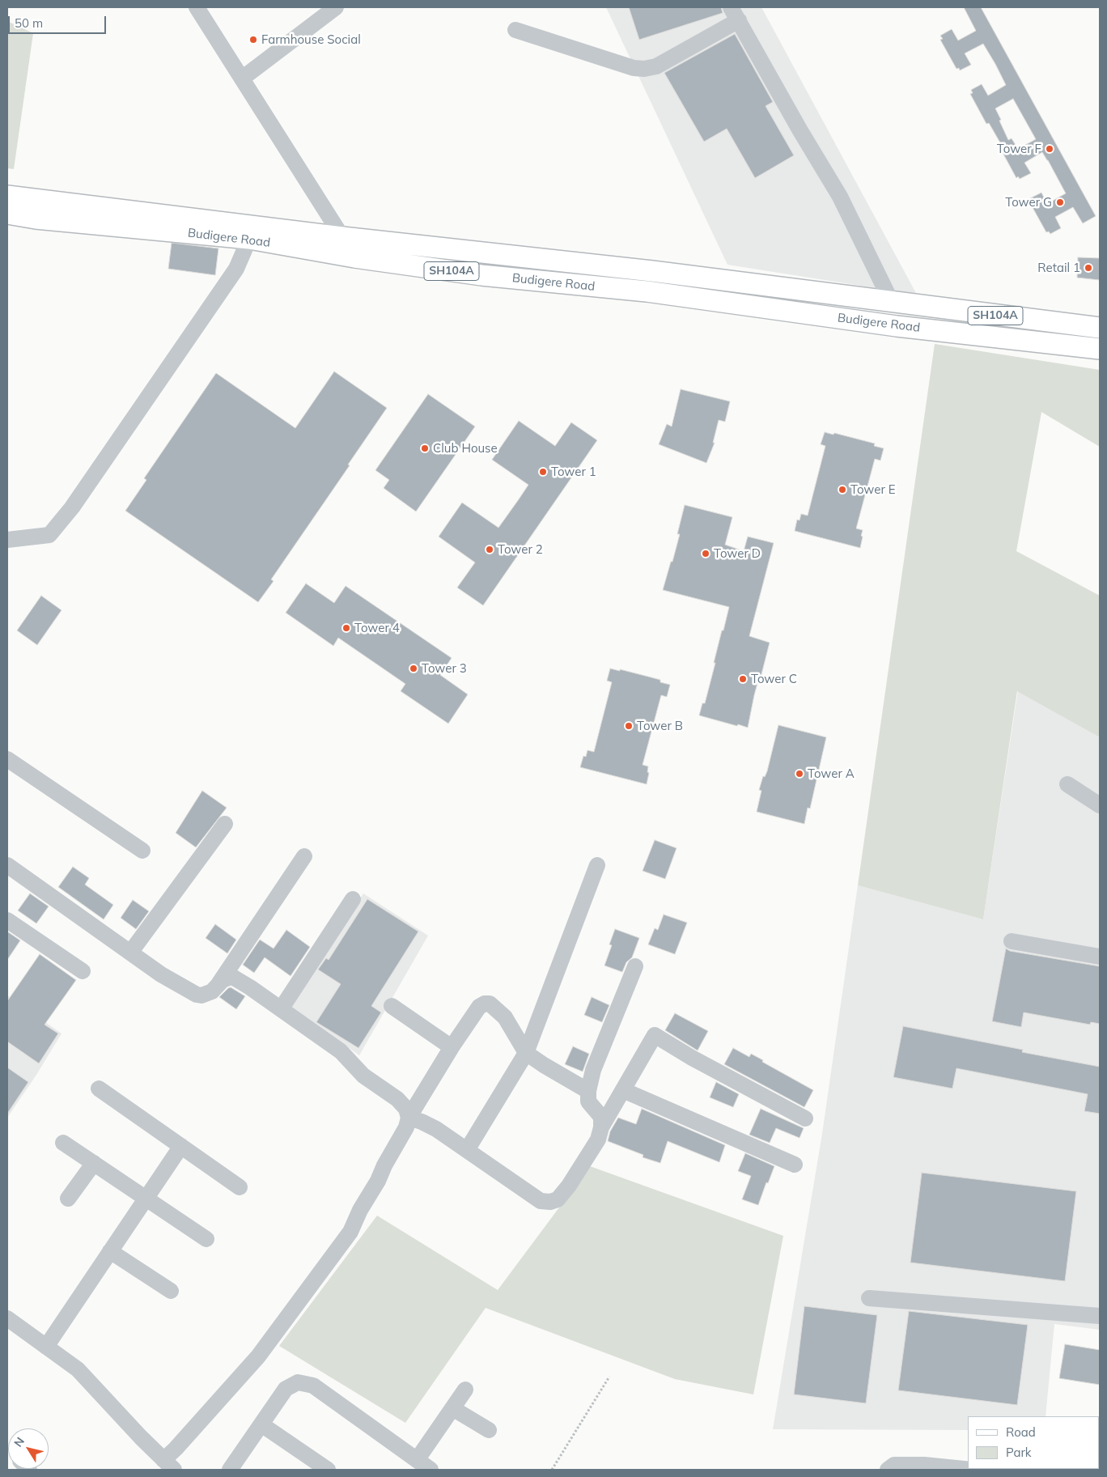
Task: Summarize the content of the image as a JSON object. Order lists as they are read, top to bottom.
{
  "streets": {
    "main road": ["Budigere Road", "SH104A"]
  },
  "places": [
    "Farmhouse Social",
    "Tower F",
    "Tower G",
    "Retail 1",
    "Club House",
    "Tower 1",
    "Tower E",
    "Tower 2",
    "Tower D",
    "Tower 4",
    "Tower 3",
    "Tower C",
    "Tower B",
    "Tower A"
  ],
  "legend": ["Road", "Park"],
  "scale_bar": "50 m",
  "north": "top left"
}
